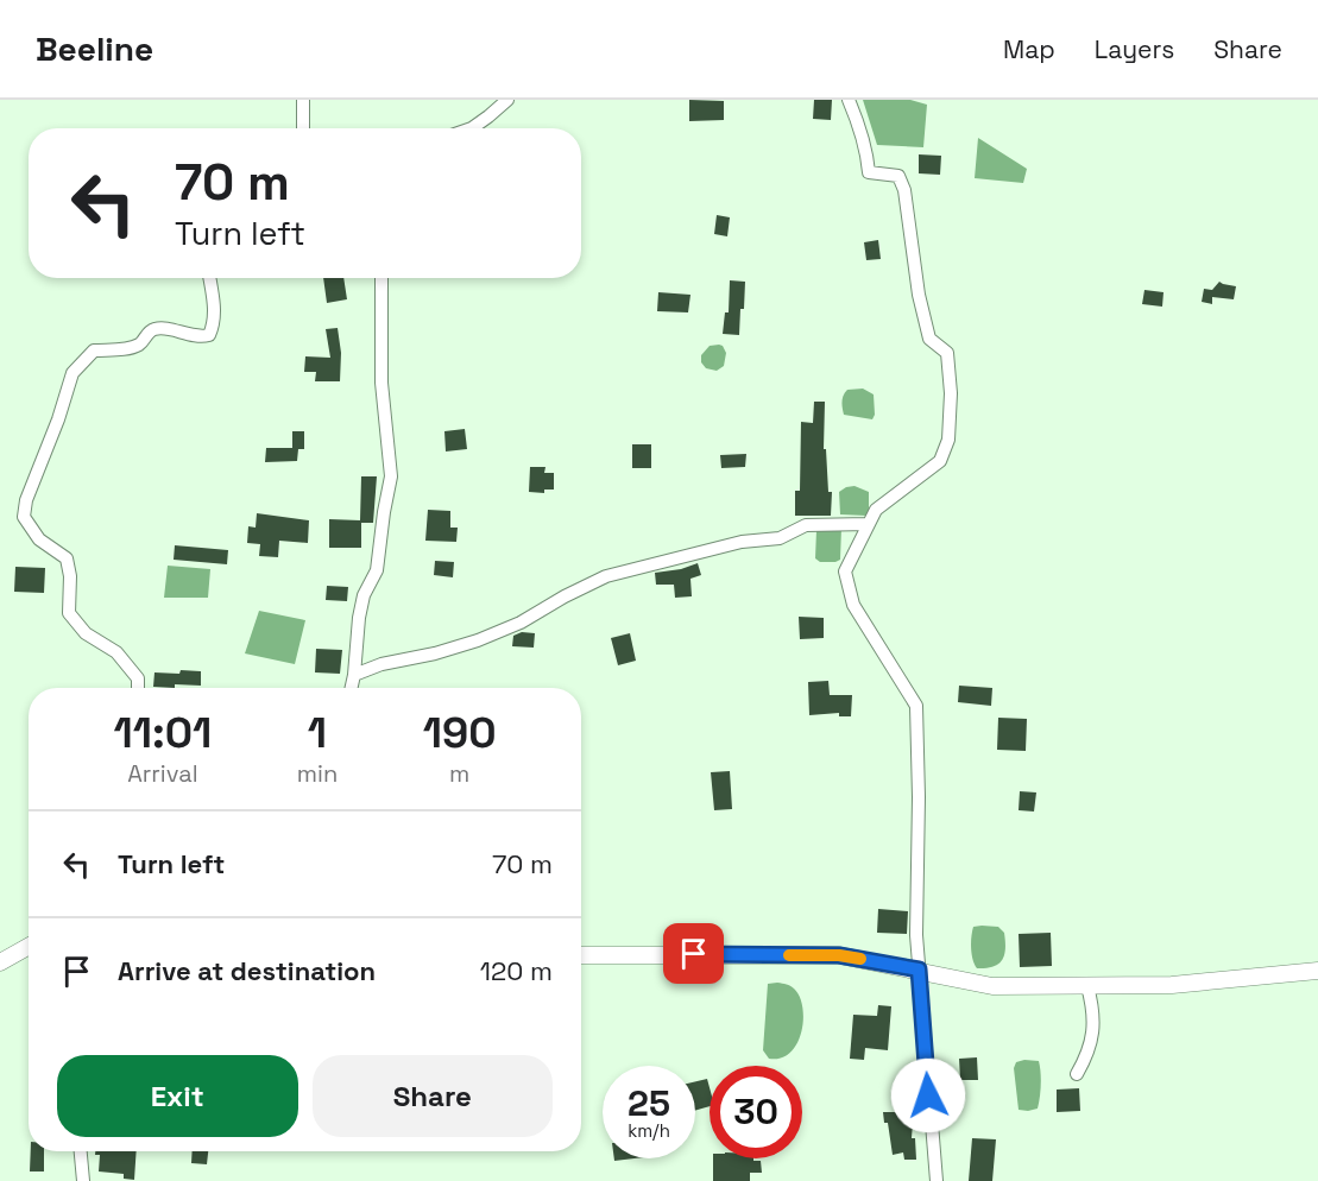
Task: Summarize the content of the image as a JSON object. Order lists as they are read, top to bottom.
{
  "page": {
    "header": "Beeline",
    "nav": ["Map", "Layers", "Share"],
    "turn": ["70 m", "Turn left"],
    "eta": [
      "11:01",
      "Arrival",
      "1",
      "min",
      "190",
      "m"
    ],
    "list": [
      {
        "name": "Turn left",
        "value": "70 m"
      },
      {
        "name": "Arrive at destination",
        "value": "120 m"
      }
    ],
    "buttons": ["Exit", "Share"],
    "speed": "25 km/h",
    "limit": "30"
  }
}
